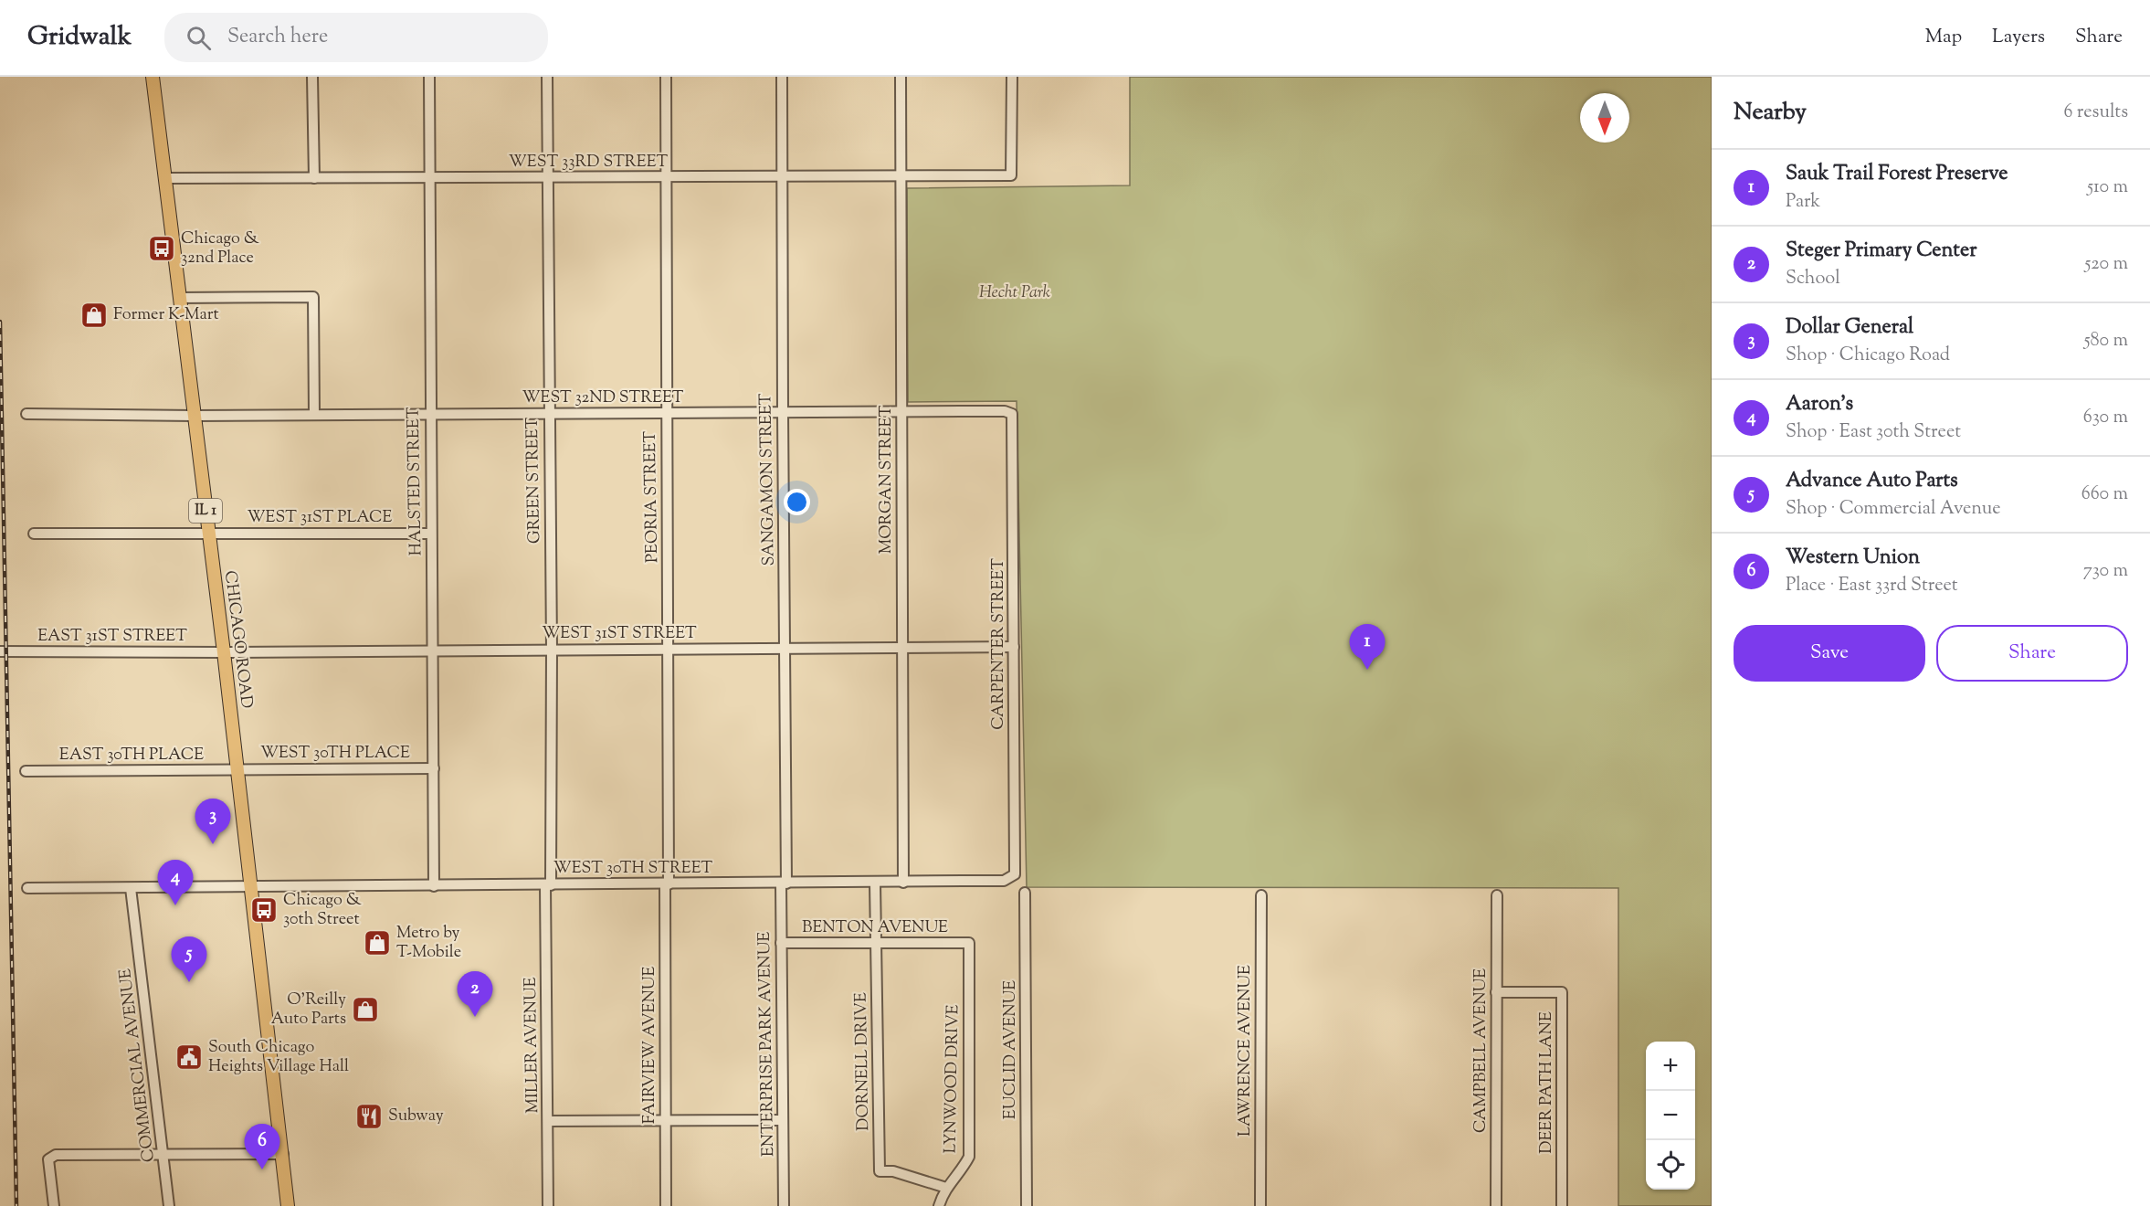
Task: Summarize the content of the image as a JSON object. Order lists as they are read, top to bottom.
{
  "streets": {
    "main road": ["IL 1", "CHICAGO ROAD"],
    "street": [
      "WEST 33RD STREET",
      "WEST 32ND STREET",
      "SANGAMON STREET",
      "MORGAN STREET",
      "GREEN STREET",
      "HALSTED STREET",
      "PEORIA STREET",
      "WEST 31ST PLACE",
      "WEST 31ST STREET",
      "EAST 31ST STREET",
      "CARPENTER STREET",
      "WEST 30TH PLACE",
      "EAST 30TH PLACE",
      "WEST 30TH STREET",
      "BENTON AVENUE",
      "ENTERPRISE PARK AVENUE",
      "MILLER AVENUE",
      "FAIRVIEW AVENUE",
      "EUCLID AVENUE",
      "LAWRENCE AVENUE",
      "CAMPBELL AVENUE",
      "DORNELL DRIVE",
      "COMMERCIAL AVENUE",
      "LYNWOOD DRIVE",
      "DEER PATH LANE"
    ]
  },
  "crossings": [
    ["WEST 33RD STREET", "SANGAMON STREET"],
    ["WEST 33RD STREET", "MORGAN STREET"],
    ["WEST 33RD STREET", "GREEN STREET"],
    ["WEST 33RD STREET", "HALSTED STREET"],
    ["WEST 33RD STREET", "PEORIA STREET"],
    ["WEST 33RD STREET", "CHICAGO ROAD"],
    ["WEST 32ND STREET", "SANGAMON STREET"],
    ["WEST 32ND STREET", "MORGAN STREET"],
    ["WEST 32ND STREET", "GREEN STREET"],
    ["WEST 32ND STREET", "HALSTED STREET"],
    ["WEST 32ND STREET", "PEORIA STREET"],
    ["WEST 32ND STREET", "CHICAGO ROAD"],
    ["WEST 32ND STREET", "CARPENTER STREET"],
    ["SANGAMON STREET", "WEST 31ST STREET"],
    ["SANGAMON STREET", "WEST 30TH STREET"],
    ["SANGAMON STREET", "ENTERPRISE PARK AVENUE"],
    ["MORGAN STREET", "WEST 31ST STREET"],
    ["MORGAN STREET", "WEST 30TH STREET"],
    ["GREEN STREET", "WEST 31ST STREET"],
    ["GREEN STREET", "WEST 30TH STREET"],
    ["GREEN STREET", "MILLER AVENUE"],
    ["HALSTED STREET", "WEST 31ST PLACE"],
    ["HALSTED STREET", "WEST 31ST STREET"],
    ["HALSTED STREET", "WEST 30TH PLACE"],
    ["HALSTED STREET", "WEST 30TH STREET"],
    ["PEORIA STREET", "WEST 31ST STREET"],
    ["PEORIA STREET", "WEST 30TH STREET"],
    ["PEORIA STREET", "FAIRVIEW AVENUE"],
    ["WEST 31ST PLACE", "CHICAGO ROAD"],
    ["WEST 31ST STREET", "EAST 31ST STREET"],
    ["WEST 31ST STREET", "CHICAGO ROAD"],
    ["WEST 31ST STREET", "CARPENTER STREET"],
    ["EAST 31ST STREET", "CHICAGO ROAD"],
    ["CHICAGO ROAD", "WEST 30TH PLACE"],
    ["CHICAGO ROAD", "EAST 30TH PLACE"],
    ["CHICAGO ROAD", "WEST 30TH STREET"],
    ["CARPENTER STREET", "WEST 30TH STREET"],
    ["WEST 30TH PLACE", "EAST 30TH PLACE"],
    ["WEST 30TH STREET", "ENTERPRISE PARK AVENUE"],
    ["WEST 30TH STREET", "MILLER AVENUE"],
    ["WEST 30TH STREET", "FAIRVIEW AVENUE"],
    ["WEST 30TH STREET", "DORNELL DRIVE"],
    ["WEST 30TH STREET", "COMMERCIAL AVENUE"],
    ["BENTON AVENUE", "ENTERPRISE PARK AVENUE"],
    ["BENTON AVENUE", "DORNELL DRIVE"],
    ["BENTON AVENUE", "LYNWOOD DRIVE"],
    ["CAMPBELL AVENUE", "DEER PATH LANE"],
    ["DORNELL DRIVE", "LYNWOOD DRIVE"]
  ],
  "parks": ["Hecht Park"],
  "places": {
    "bus stop": ["Chicago & 32nd Place", "Chicago & 30th Street"],
    "shop": ["Former K-Mart", "Metro by T-Mobile", "O'Reilly Auto Parts"],
    "public building": ["South Chicago Heights Village Hall"],
    "restaurant": ["Subway"]
  },
  "north": "bottom",
  "page": {
    "header": "Gridwalk",
    "search": "Search here",
    "nav": ["Map", "Layers", "Share"],
    "heading": ["Nearby", "6 results"],
    "list": [
      {
        "mark": "1",
        "name": "Sauk Trail Forest Preserve",
        "note": "Park",
        "value": "510 m"
      },
      {
        "mark": "2",
        "name": "Steger Primary Center",
        "note": "School",
        "value": "520 m"
      },
      {
        "mark": "3",
        "name": "Dollar General",
        "note": "Shop · Chicago Road",
        "value": "580 m"
      },
      {
        "mark": "4",
        "name": "Aaron's",
        "note": "Shop · East 30th Street",
        "value": "630 m"
      },
      {
        "mark": "5",
        "name": "Advance Auto Parts",
        "note": "Shop · Commercial Avenue",
        "value": "660 m"
      },
      {
        "mark": "6",
        "name": "Western Union",
        "note": "Place · East 33rd Street",
        "value": "730 m"
      }
    ],
    "buttons": ["Save", "Share"],
    "pins": [
      "1",
      "3",
      "4",
      "5",
      "2",
      "6"
    ],
    "map_buttons": ["+", "−"]
  }
}
